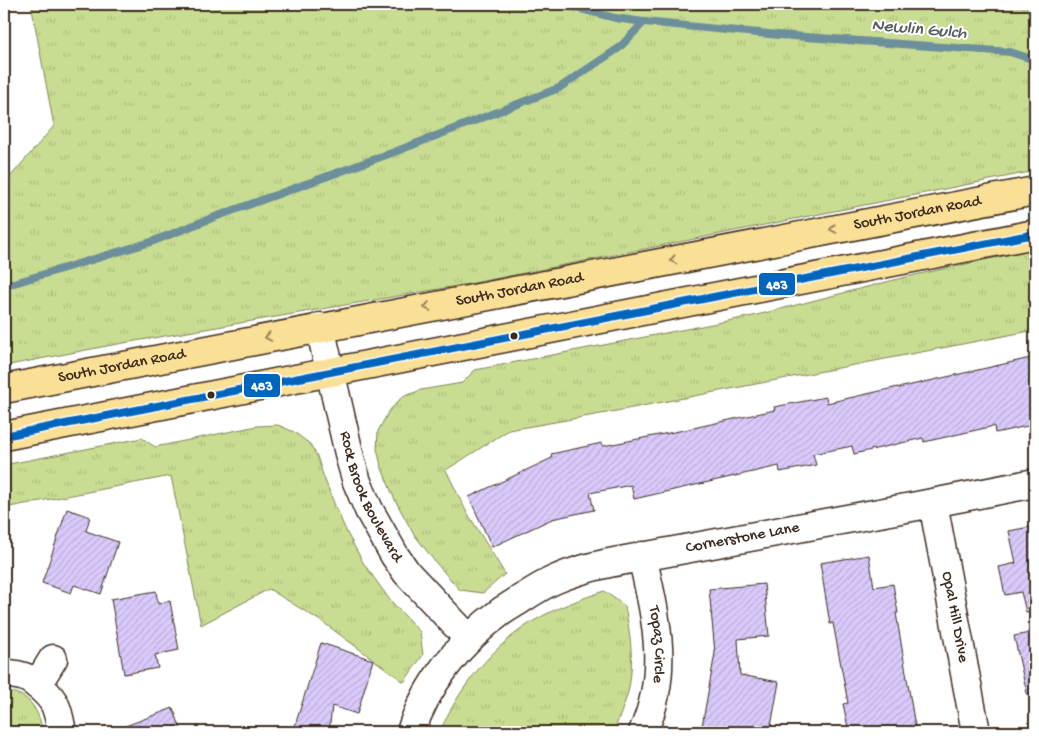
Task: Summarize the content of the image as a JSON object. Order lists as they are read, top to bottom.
{
  "streets": {
    "main road": ["South Jordan Road"],
    "street": [
      "Rock Brook Boulevard",
      "Cornerstone Lane",
      "Opal Hill Drive",
      "Topaz Circle"
    ]
  },
  "crossings": [
    ["South Jordan Road", "Rock Brook Boulevard"],
    ["Rock Brook Boulevard", "Cornerstone Lane"],
    ["Cornerstone Lane", "Opal Hill Drive"],
    ["Cornerstone Lane", "Topaz Circle"]
  ],
  "water": ["Newlin Gulch"],
  "lines": ["transit line 483"]
}
